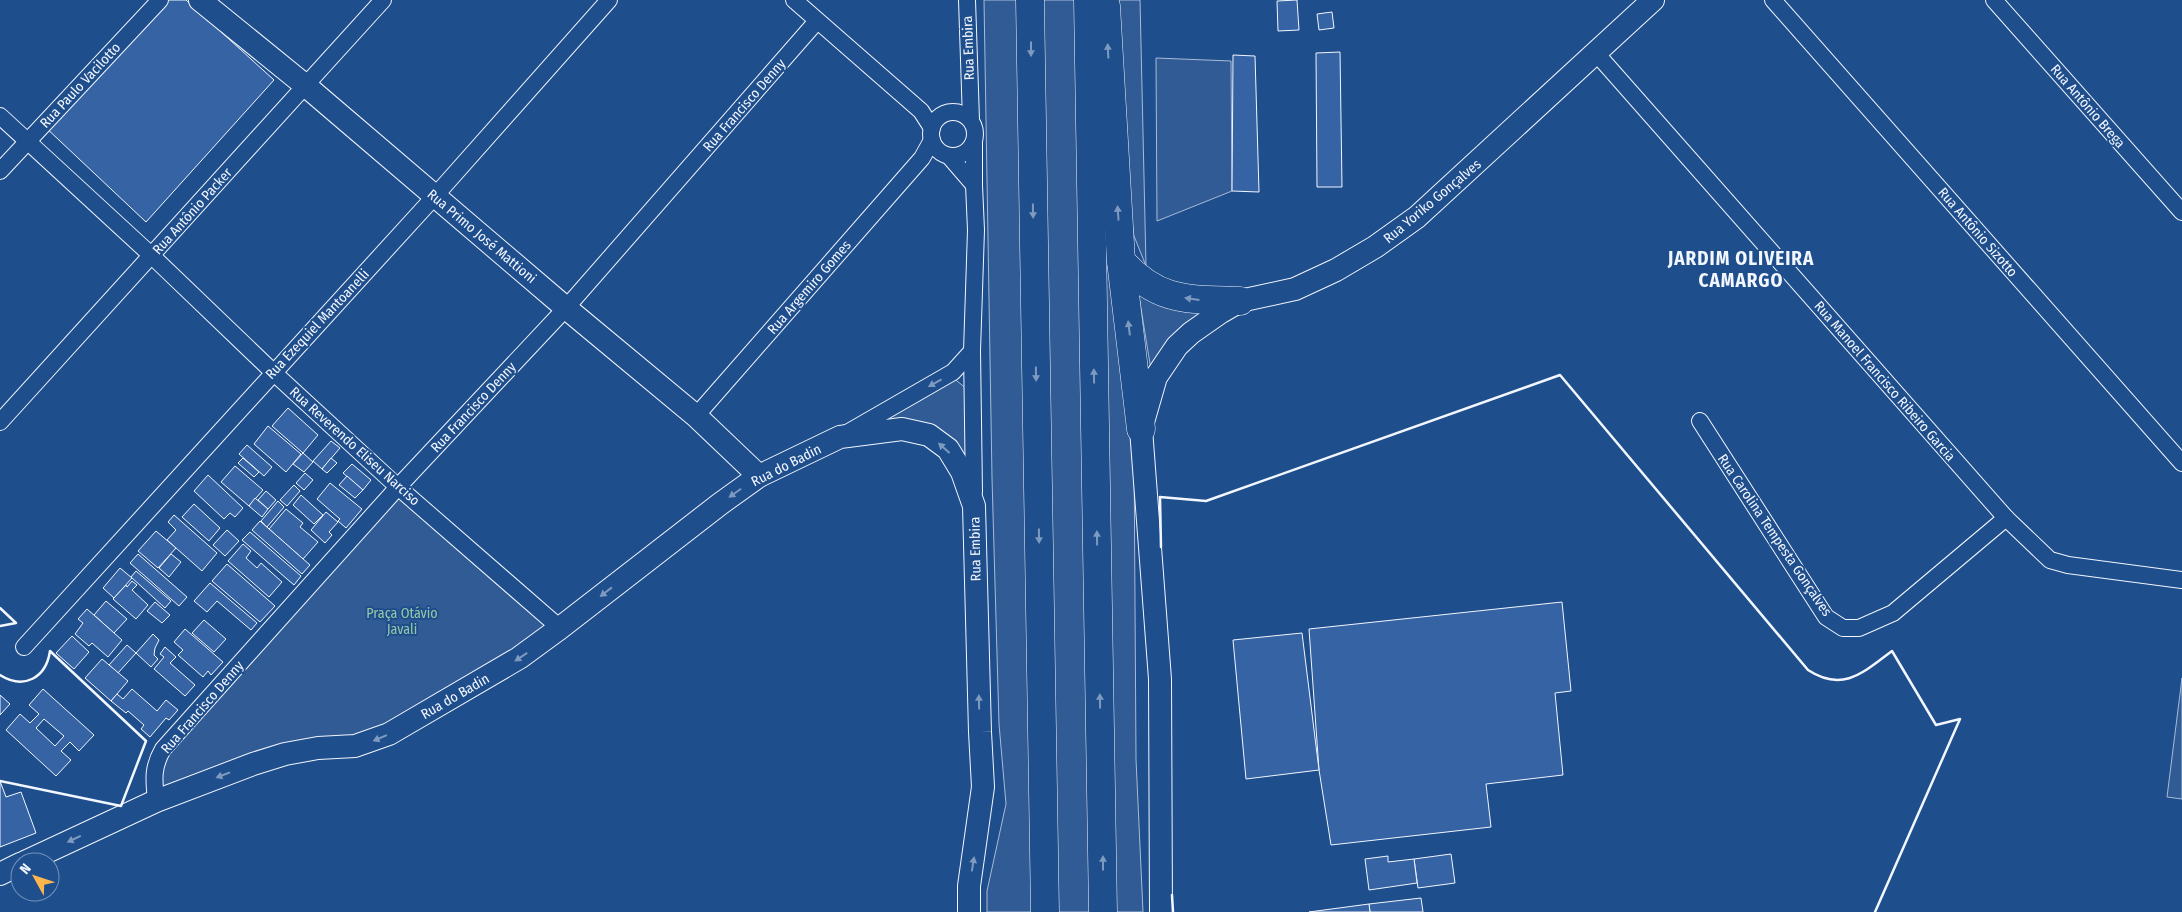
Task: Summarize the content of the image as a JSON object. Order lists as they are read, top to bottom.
{
  "streets": {
    "main road": [
      "Rua Embira",
      "Rua Yoriko Gonçalves",
      "Rua Primo José Mattioni",
      "Rua do Badin"
    ],
    "street": [
      "Rua Paulo Vacilotto",
      "Rua Francisco Denny",
      "Rua Antônio Brega",
      "Rua Antônio Packer",
      "Rua Antônio Sizotto",
      "Rua Argemiro Gomes",
      "Rua Ezequiel Mantoanelli",
      "Rua Manoel Francisco Ribeiro Garcia",
      "Rua Reverendo Eliseu Narciso",
      "Rua Carolina Tempesta Gonçalves"
    ]
  },
  "crossings": [
    ["Rua Embira", "Rua Argemiro Gomes"],
    ["Rua Embira", "Rua do Badin"],
    ["Rua Paulo Vacilotto", "Rua Reverendo Eliseu Narciso"],
    ["Rua Francisco Denny", "Rua Primo José Mattioni"],
    ["Rua Francisco Denny", "Rua Reverendo Eliseu Narciso"],
    ["Rua Francisco Denny", "Rua do Badin"],
    ["Rua Yoriko Gonçalves", "Rua Manoel Francisco Ribeiro Garcia"],
    ["Rua Antônio Packer", "Rua Primo José Mattioni"],
    ["Rua Antônio Packer", "Rua Reverendo Eliseu Narciso"],
    ["Rua Primo José Mattioni", "Rua Argemiro Gomes"],
    ["Rua Primo José Mattioni", "Rua Ezequiel Mantoanelli"],
    ["Rua Primo José Mattioni", "Rua do Badin"],
    ["Rua Ezequiel Mantoanelli", "Rua Reverendo Eliseu Narciso"],
    ["Rua Manoel Francisco Ribeiro Garcia", "Rua Carolina Tempesta Gonçalves"],
    ["Rua Reverendo Eliseu Narciso", "Rua do Badin"]
  ],
  "one_way": ["Rua Embira", "Rua do Badin"],
  "districts": ["JARDIM OLIVEIRA CAMARGO"],
  "parks": ["Praça Otávio Javali"],
  "north": "top left"
}
